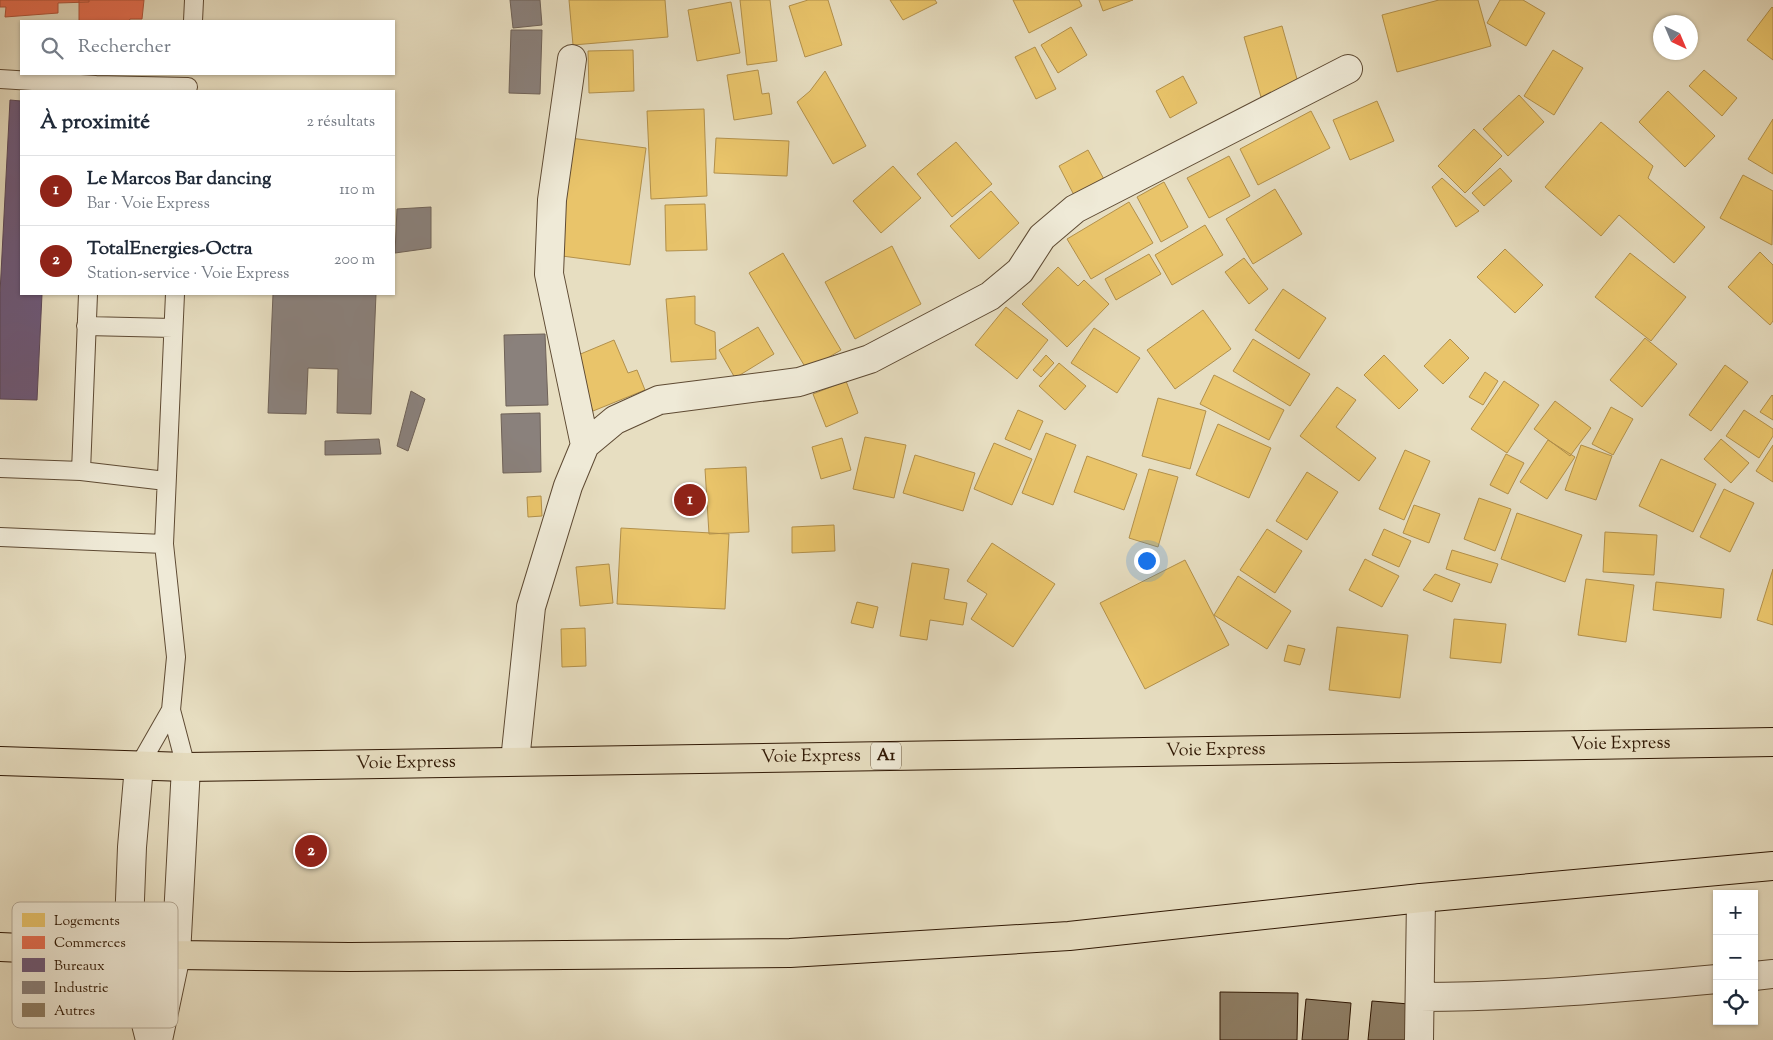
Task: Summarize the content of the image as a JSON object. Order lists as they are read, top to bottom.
{
  "streets": {
    "highway": ["Voie Express", "A1"]
  },
  "legend": [
    "Logements",
    "Commerces",
    "Bureaux",
    "Industrie",
    "Autres"
  ],
  "north": "bottom right",
  "page": {
    "search": "Rechercher",
    "heading": ["À proximité", "2 résultats"],
    "list": [
      {
        "mark": "1",
        "name": "Le Marcos Bar dancing",
        "note": "Bar · Voie Express",
        "value": "110 m"
      },
      {
        "mark": "2",
        "name": "TotalEnergies-Octra",
        "note": "Station-service · Voie Express",
        "value": "200 m"
      }
    ],
    "pins": ["1", "2"],
    "map_buttons": ["+", "−"]
  }
}
